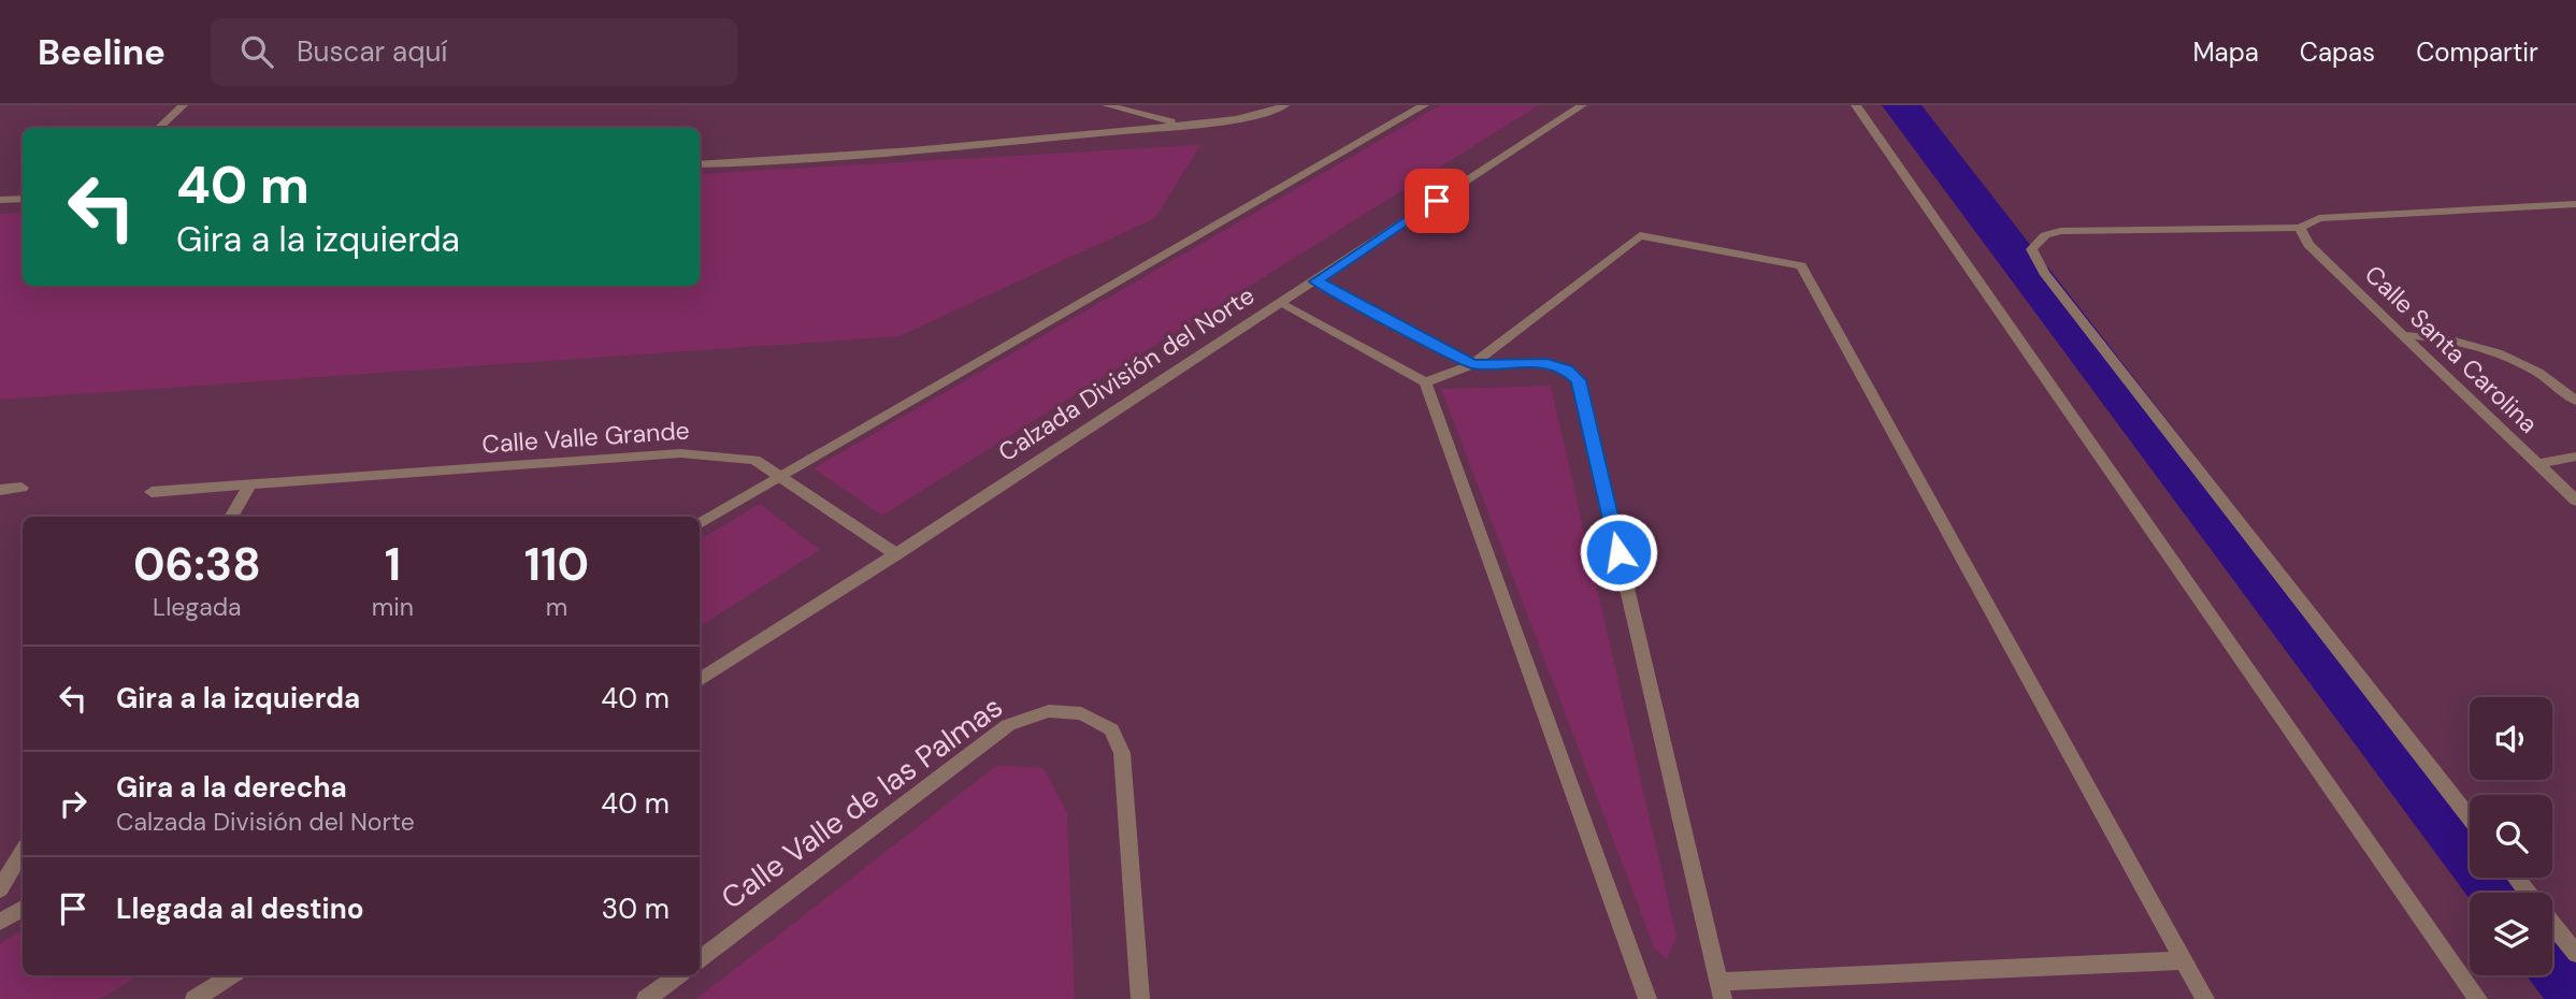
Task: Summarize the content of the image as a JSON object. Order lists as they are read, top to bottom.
{
  "streets": {
    "street": [
      "Calle Santa Carolina",
      "Calzada División del Norte",
      "Calle Valle Grande",
      "Calle Valle de las Palmas"
    ]
  },
  "crossings": [
    ["Calzada División del Norte", "Calle Valle Grande"]
  ],
  "page": {
    "header": "Beeline",
    "search": "Buscar aquí",
    "nav": ["Mapa", "Capas", "Compartir"],
    "turn": ["40 m", "Gira a la izquierda"],
    "eta": [
      "06:38",
      "Llegada",
      "1",
      "min",
      "110",
      "m"
    ],
    "list": [
      {
        "name": "Gira a la izquierda",
        "value": "40 m"
      },
      {
        "name": "Gira a la derecha",
        "note": "Calzada División del Norte",
        "value": "40 m"
      },
      {
        "name": "Llegada al destino",
        "value": "30 m"
      }
    ]
  }
}
